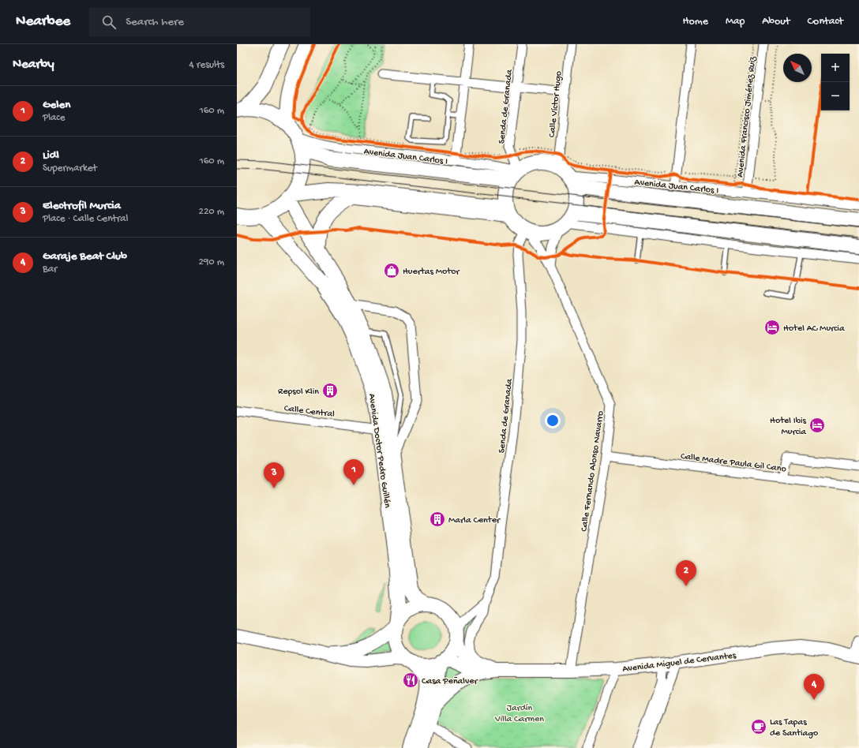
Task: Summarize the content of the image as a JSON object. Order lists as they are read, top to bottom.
{
  "streets": {
    "main road": ["Avenida Juan Carlos I", "Avenida Doctor Pedro Guillén", "Avenida Miguel de Cervantes"],
    "street": [
      "Calle Víctor Hugo",
      "Senda de Granada",
      "Avenida Francisco Jiménez Ruiz",
      "Calle Central",
      "Calle Madre Paula Gil Cano",
      "Calle Fernando Alonso Navarro"
    ]
  },
  "crossings": [
    ["Calle Víctor Hugo", "Senda de Granada"],
    ["Calle Víctor Hugo", "Avenida Juan Carlos I"],
    ["Calle Víctor Hugo", "Calle Fernando Alonso Navarro"],
    ["Senda de Granada", "Avenida Juan Carlos I"],
    ["Senda de Granada", "Calle Fernando Alonso Navarro"],
    ["Senda de Granada", "Avenida Miguel de Cervantes"],
    ["Avenida Francisco Jiménez Ruiz", "Avenida Juan Carlos I"],
    ["Avenida Juan Carlos I", "Calle Fernando Alonso Navarro"],
    ["Calle Central", "Avenida Doctor Pedro Guillén"],
    ["Avenida Doctor Pedro Guillén", "Avenida Miguel de Cervantes"],
    ["Calle Madre Paula Gil Cano", "Calle Fernando Alonso Navarro"],
    ["Calle Fernando Alonso Navarro", "Avenida Miguel de Cervantes"]
  ],
  "parks": ["Jardín Villa Carmen"],
  "places": {
    "shop": ["Huertas Motor"],
    "hotel": ["Hotel AC Murcia", "Hotel Ibis Murcia"],
    "building": ["Repsol Klin", "Marla Center"],
    "restaurant": ["Casa Peñalver"],
    "cafe": ["Las Tapas de Santiago"]
  },
  "north": "top left",
  "page": {
    "header": "Nearbee",
    "search": "Search here",
    "nav": [
      "Home",
      "Map",
      "About",
      "Contact"
    ],
    "heading": ["Nearby", "4 results"],
    "map_buttons": ["+", "−"],
    "list": [
      {
        "mark": "1",
        "name": "Gelen",
        "note": "Place",
        "value": "160 m"
      },
      {
        "mark": "2",
        "name": "Lidl",
        "note": "Supermarket",
        "value": "160 m"
      },
      {
        "mark": "3",
        "name": "Electrofil Murcia",
        "note": "Place · Calle Central",
        "value": "220 m"
      },
      {
        "mark": "4",
        "name": "Garaje Beat Club",
        "note": "Bar",
        "value": "290 m"
      }
    ],
    "pins": [
      "1",
      "3",
      "2",
      "4"
    ]
  }
}
